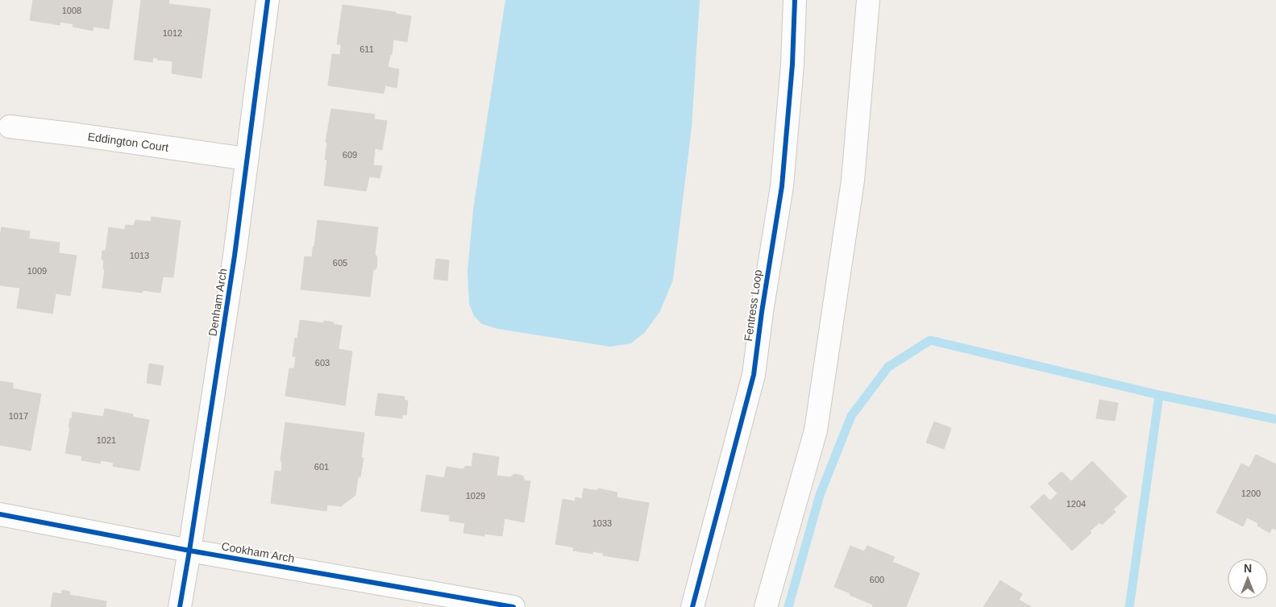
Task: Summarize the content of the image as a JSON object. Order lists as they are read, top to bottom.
{
  "streets": {
    "street": [
      "Eddington Court",
      "Denham Arch",
      "Fentress Loop",
      "Cookham Arch"
    ]
  },
  "crossings": [
    ["Eddington Court", "Denham Arch"],
    ["Denham Arch", "Cookham Arch"]
  ],
  "house_numbers": [
    "1008",
    "1012",
    "611",
    "609",
    "1013",
    "605",
    "1009",
    "603",
    "1017",
    "1021",
    "601",
    "1200",
    "1029",
    "1204",
    "1033",
    "600"
  ],
  "north": "top"
}
